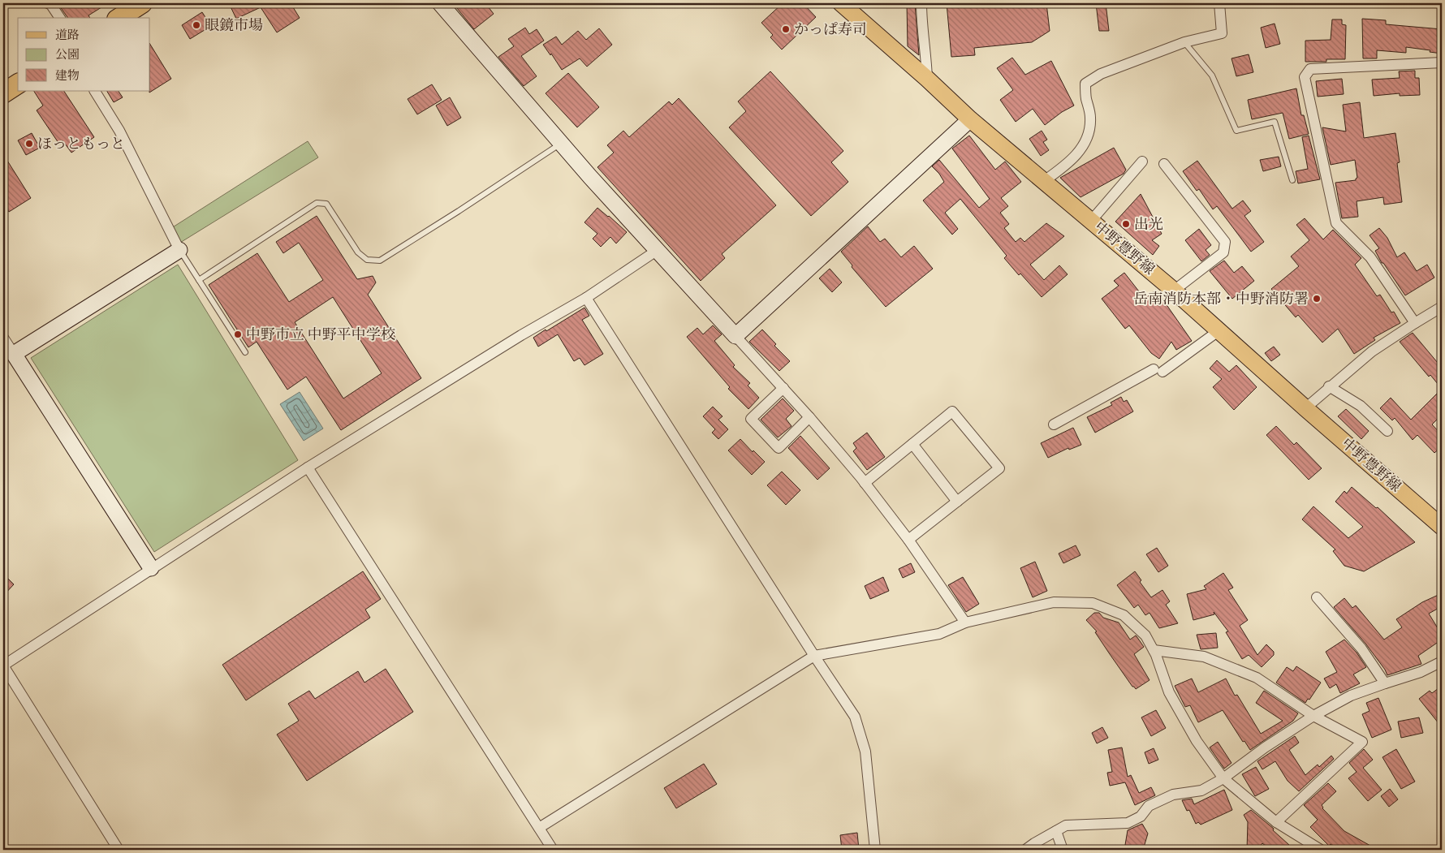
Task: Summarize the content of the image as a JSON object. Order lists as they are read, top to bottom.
{
  "streets": {
    "main road": ["中野豊野線"]
  },
  "places": [
    "眼鏡市場",
    "かっぱ寿司",
    "ほっともっと",
    "出光",
    "岳南消防本部・中野消防署",
    "中野市立 中野平中学校"
  ],
  "legend": ["道路", "公園", "建物"]
}
